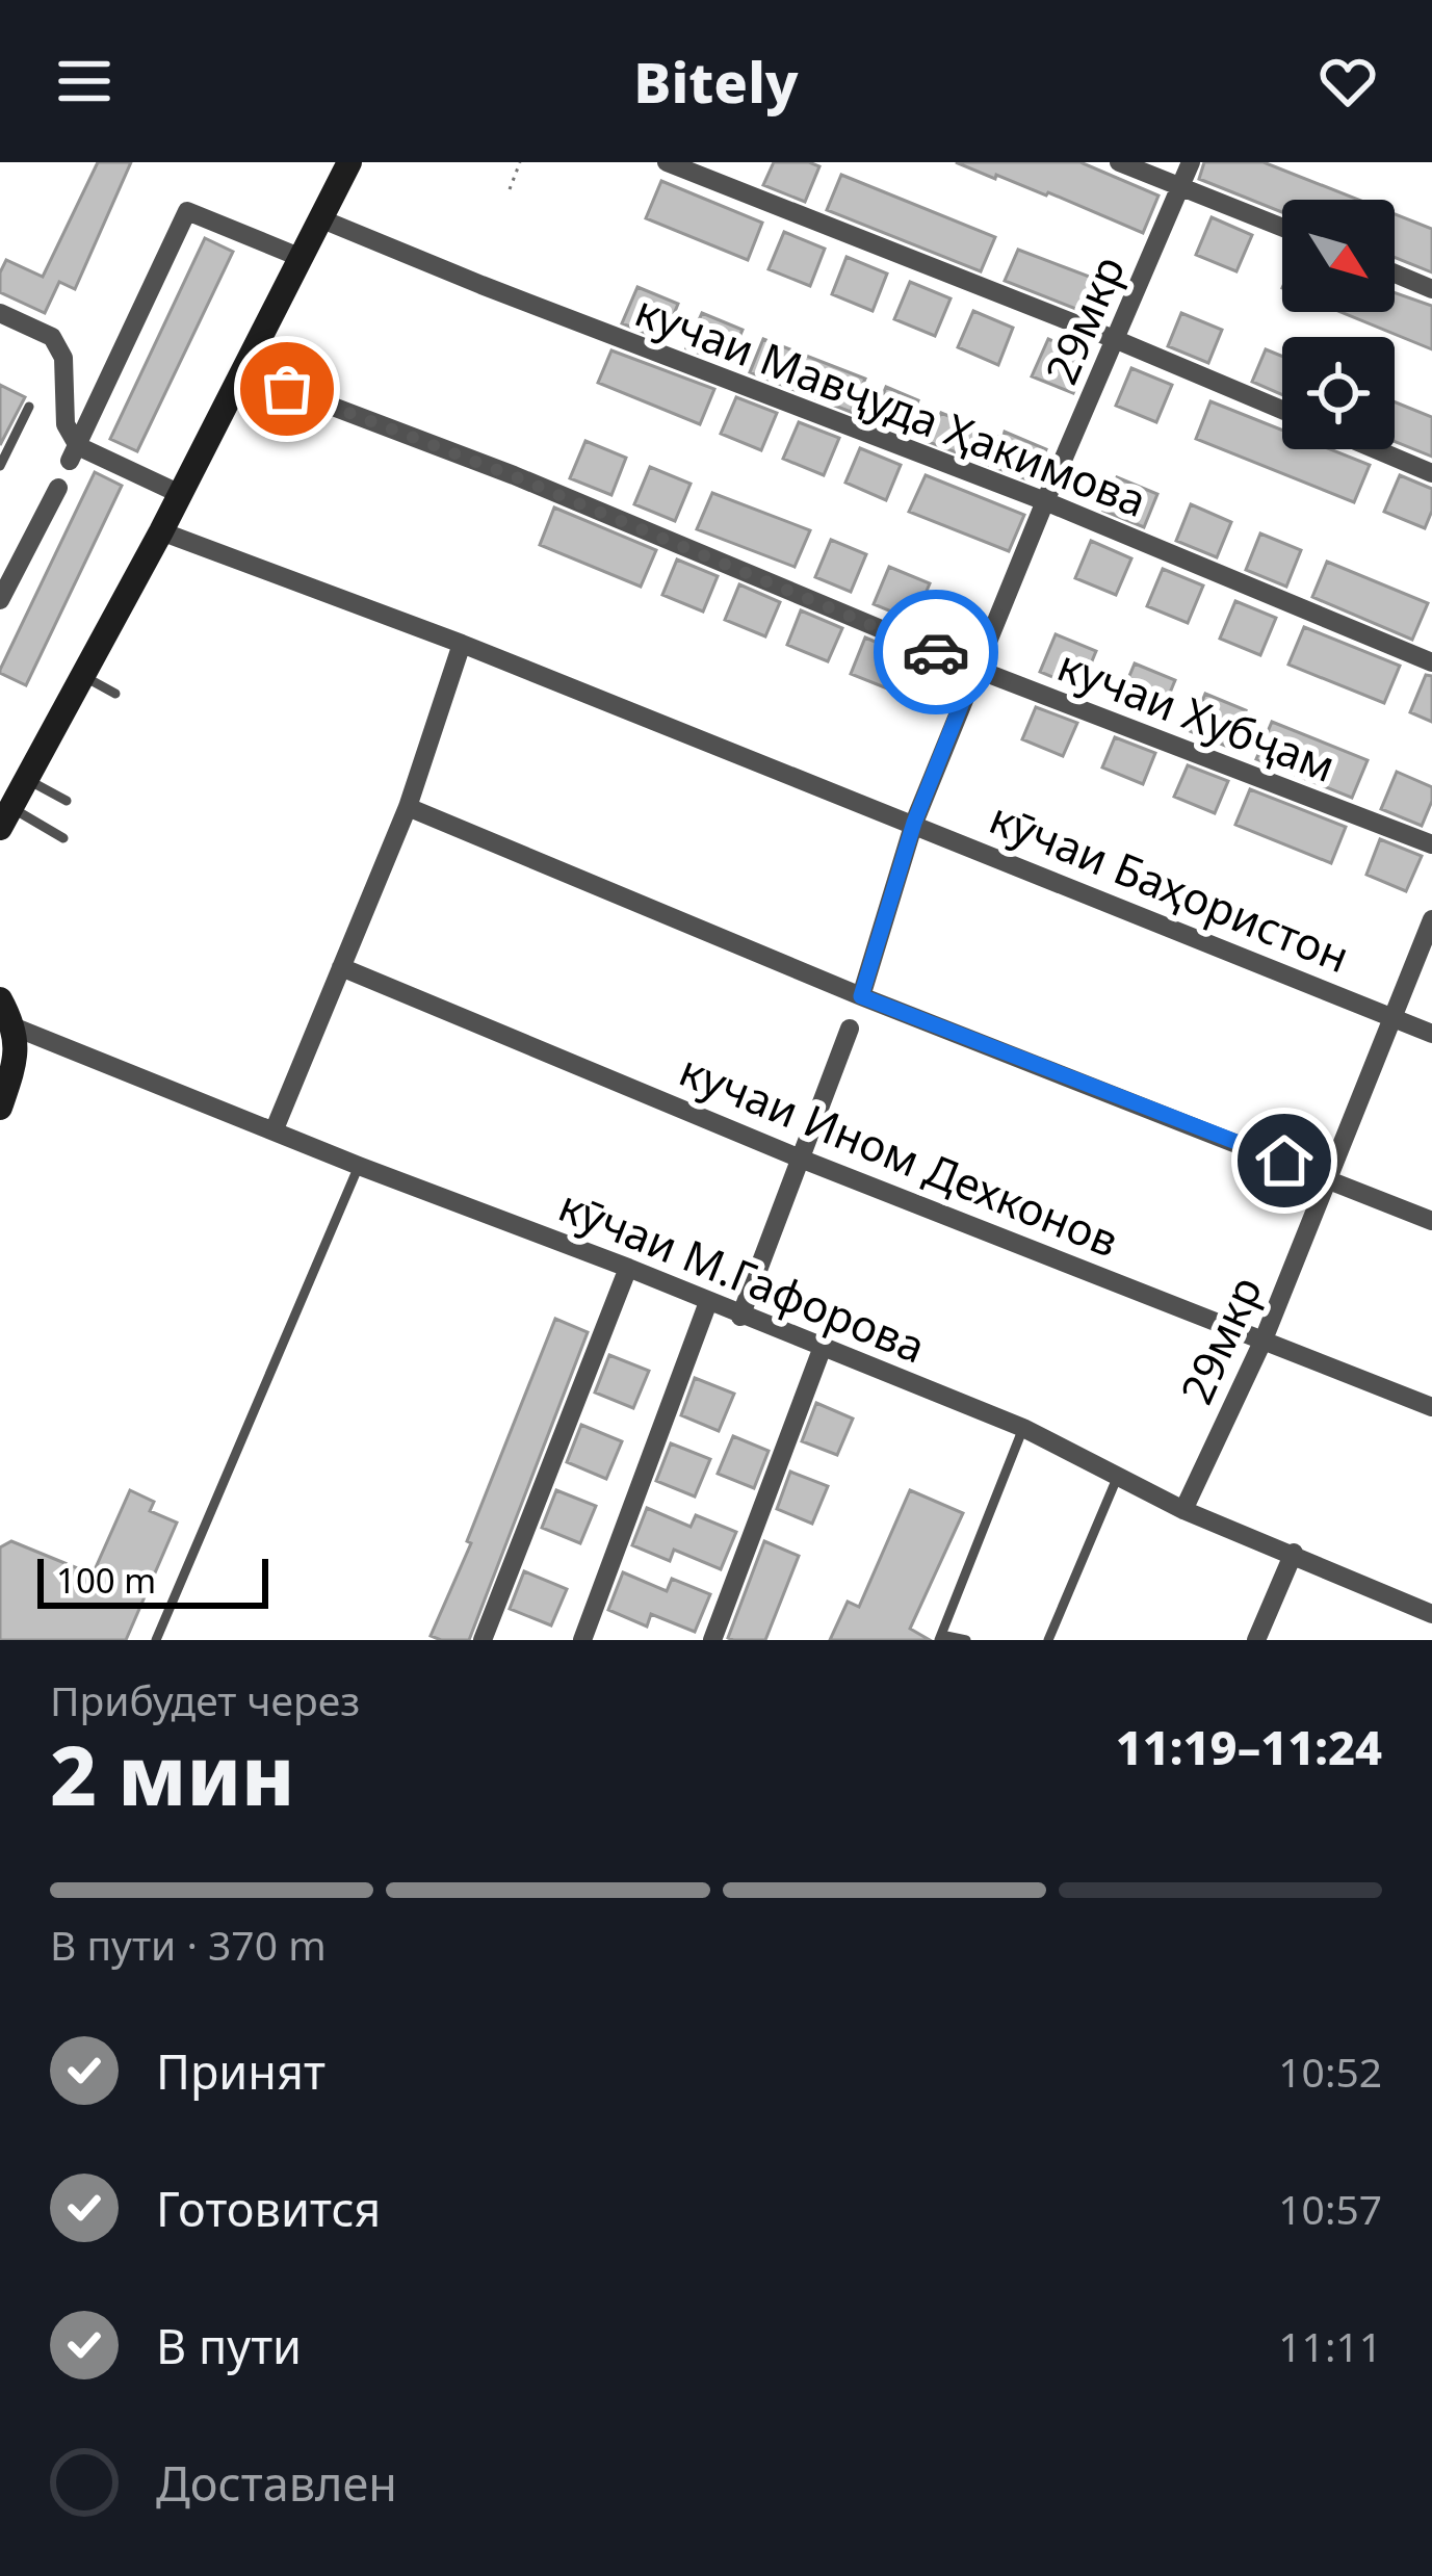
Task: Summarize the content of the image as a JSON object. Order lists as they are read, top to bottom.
{
  "streets": {
    "street": [
      "29мкр",
      "кучаи Мавҷуда Ҳакимова",
      "кучаи Хубҷам",
      "кӯчаи Баҳористон",
      "кучаи Ином Дехконов",
      "кӯчаи М.Гафорова"
    ]
  },
  "crossings": [
    ["29мкр", "кучаи Мавҷуда Ҳакимова"],
    ["29мкр", "кучаи Хубҷам"],
    ["29мкр", "кӯчаи Баҳористон"],
    ["29мкр", "кучаи Ином Дехконов"],
    ["29мкр", "кӯчаи М.Гафорова"]
  ],
  "scale_bar": "100 m",
  "north": "bottom right",
  "page": {
    "header": "Bitely",
    "scale": "100 m",
    "heading": ["2 мин", "Прибудет через", "11:19–11:24"],
    "bar": "В пути · 370 m",
    "list": [
      ["Принят", "10:52"],
      ["Готовится", "10:57"],
      ["В пути", "11:11"],
      "Доставлен"
    ]
  }
}
